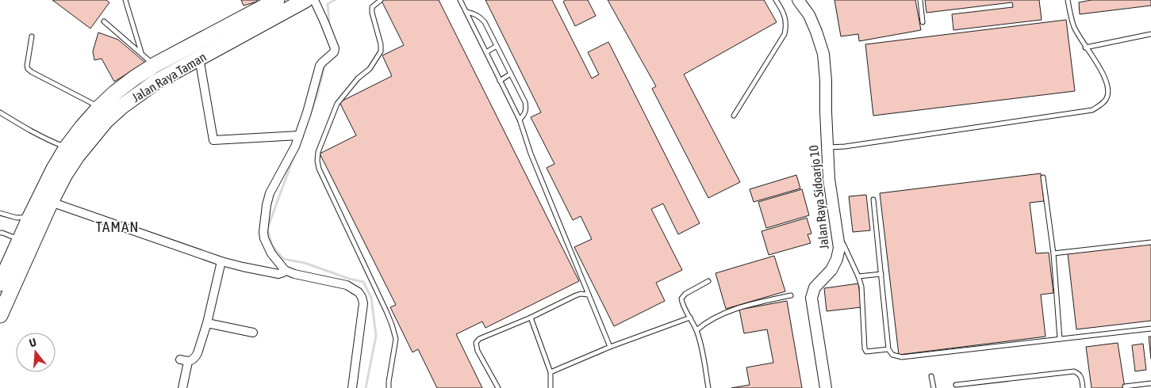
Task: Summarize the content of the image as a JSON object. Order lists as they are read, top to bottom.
{
  "streets": {
    "highway": ["Jalan Raya Taman"],
    "street": ["Jalan Raya Sidoarjo 10"]
  },
  "districts": ["TAMAN"],
  "north": "top"
}
